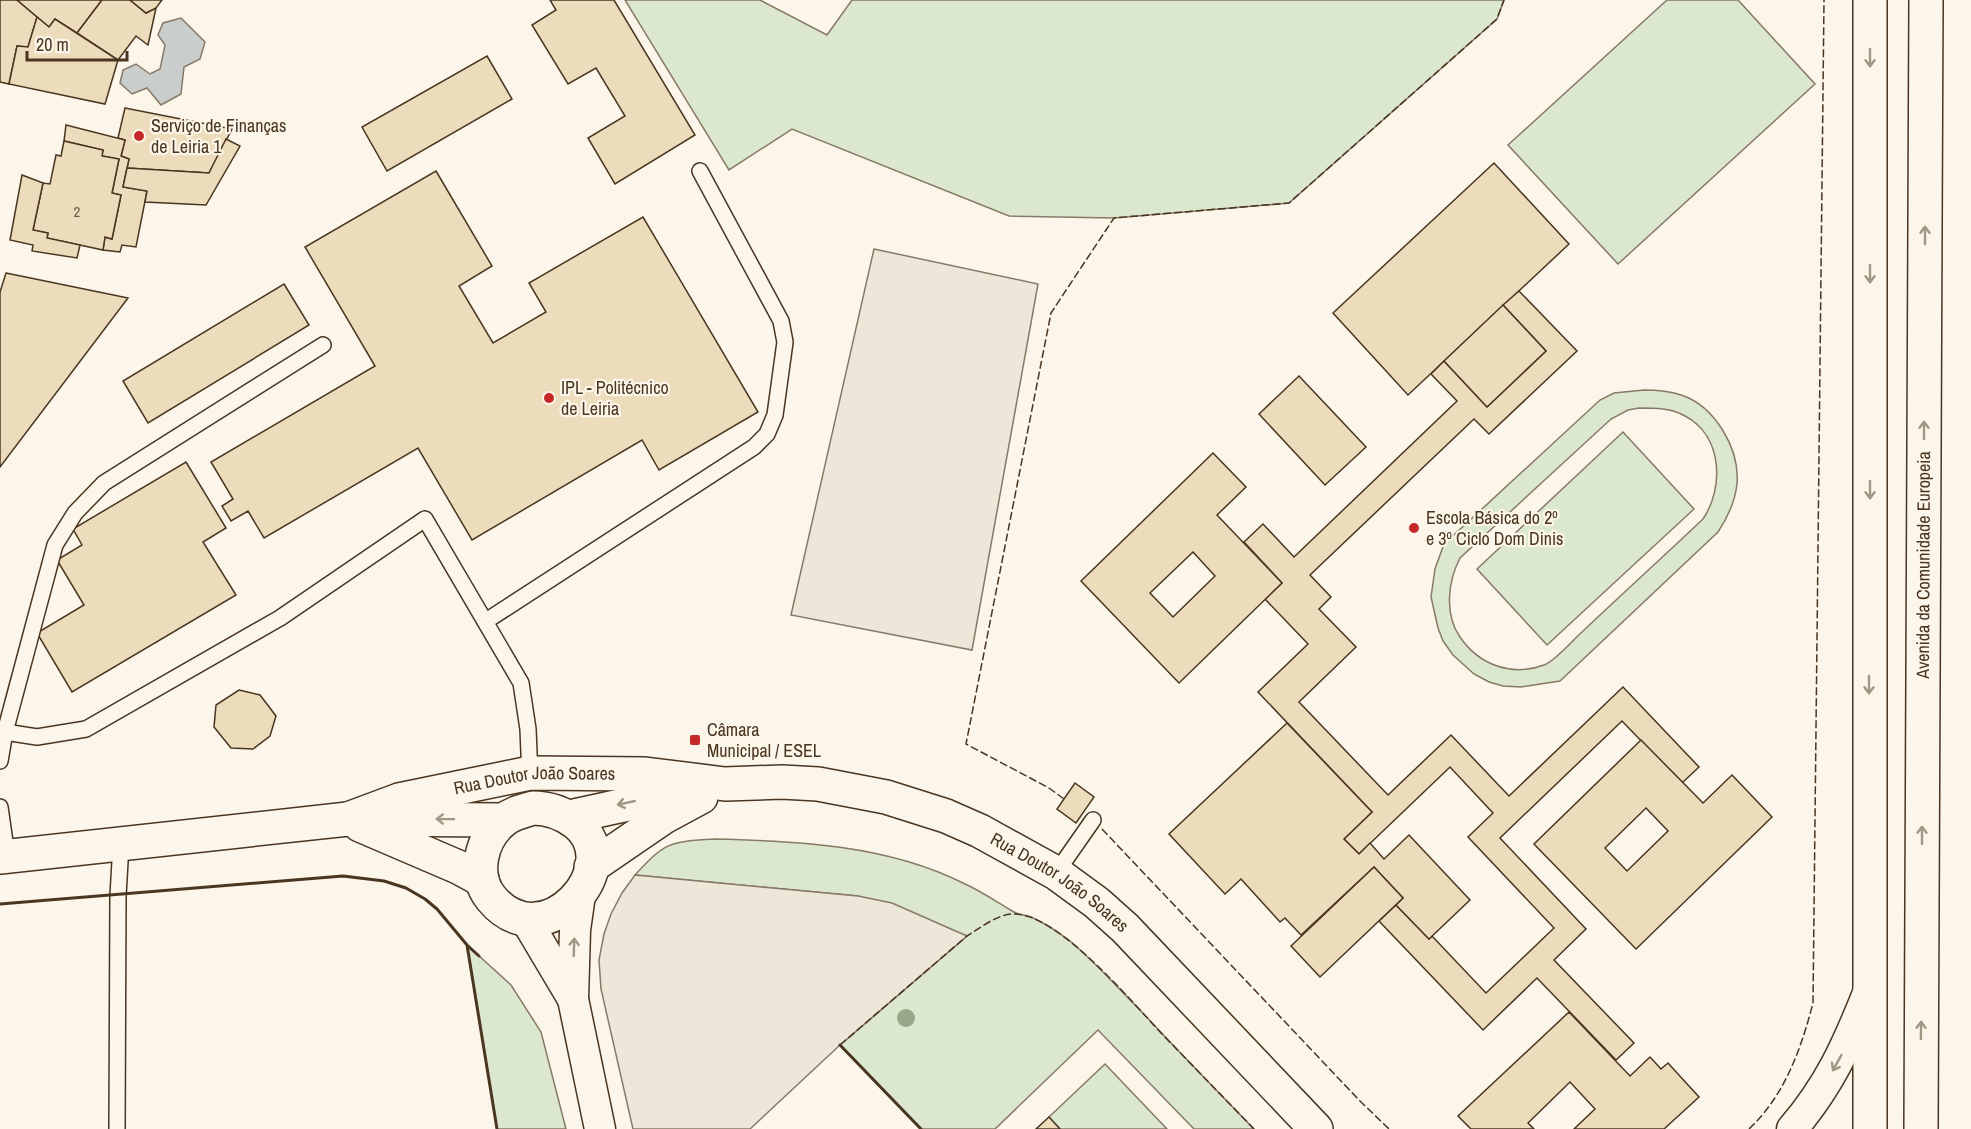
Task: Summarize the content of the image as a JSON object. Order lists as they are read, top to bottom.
{
  "streets": {
    "main road": ["Avenida da Comunidade Europeia", "Rua Doutor João Soares"]
  },
  "places": {
    "other": ["Serviço de Finanças de Leiria 1", "IPL - Politécnico de Leiria", "Escola Básica do 2º e 3º Ciclo Dom Dinis"],
    "transit": ["Câmara Municipal / ESEL"]
  },
  "house_numbers": ["2"],
  "scale_bar": "20 m"
}
